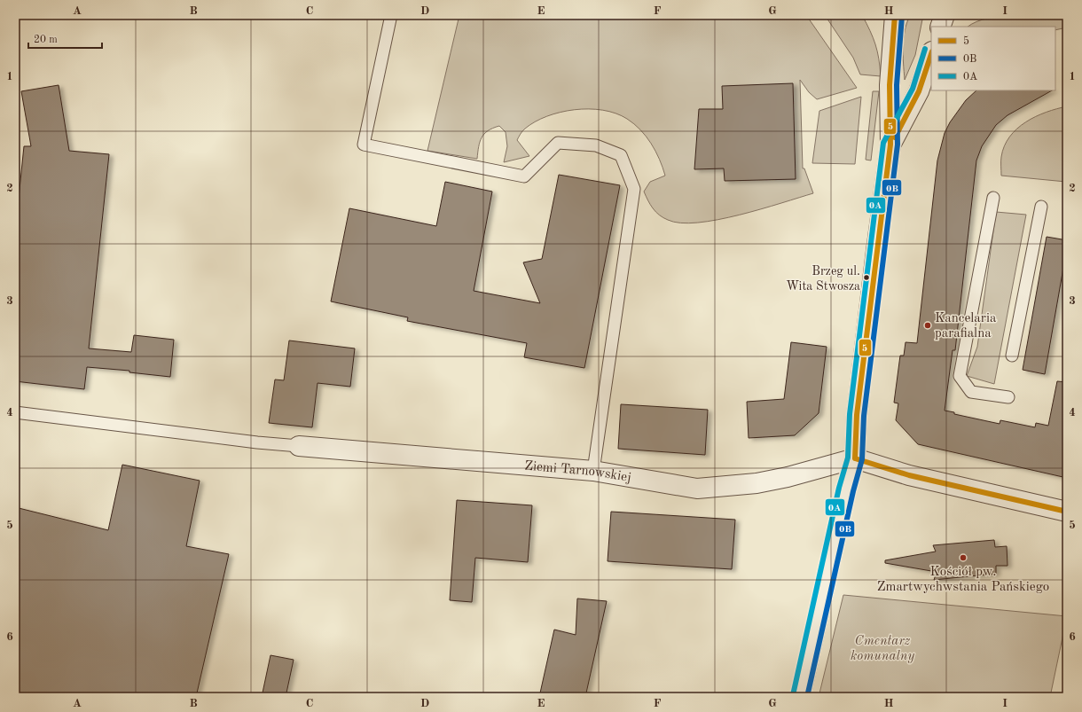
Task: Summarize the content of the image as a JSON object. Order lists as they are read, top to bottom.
{
  "streets": {
    "street": ["Ziemi Tarnowskiej"]
  },
  "parks": ["Cmentarz komunalny"],
  "places": ["Brzeg ul. Wita Stwosza", "Kancelaria parafialna", "Kościół pw. Zmartwychwstania Pańskiego"],
  "lines": ["transit line 5", "transit line 0B", "transit line 0A"],
  "legend": ["5", "0B", "0A"],
  "scale_bar": "20 m",
  "grid": {
    "columns": [
      "A",
      "B",
      "C",
      "D",
      "E",
      "F",
      "G",
      "H",
      "I"
    ],
    "rows": [
      "1",
      "2",
      "3",
      "4",
      "5",
      "6"
    ]
  }
}
